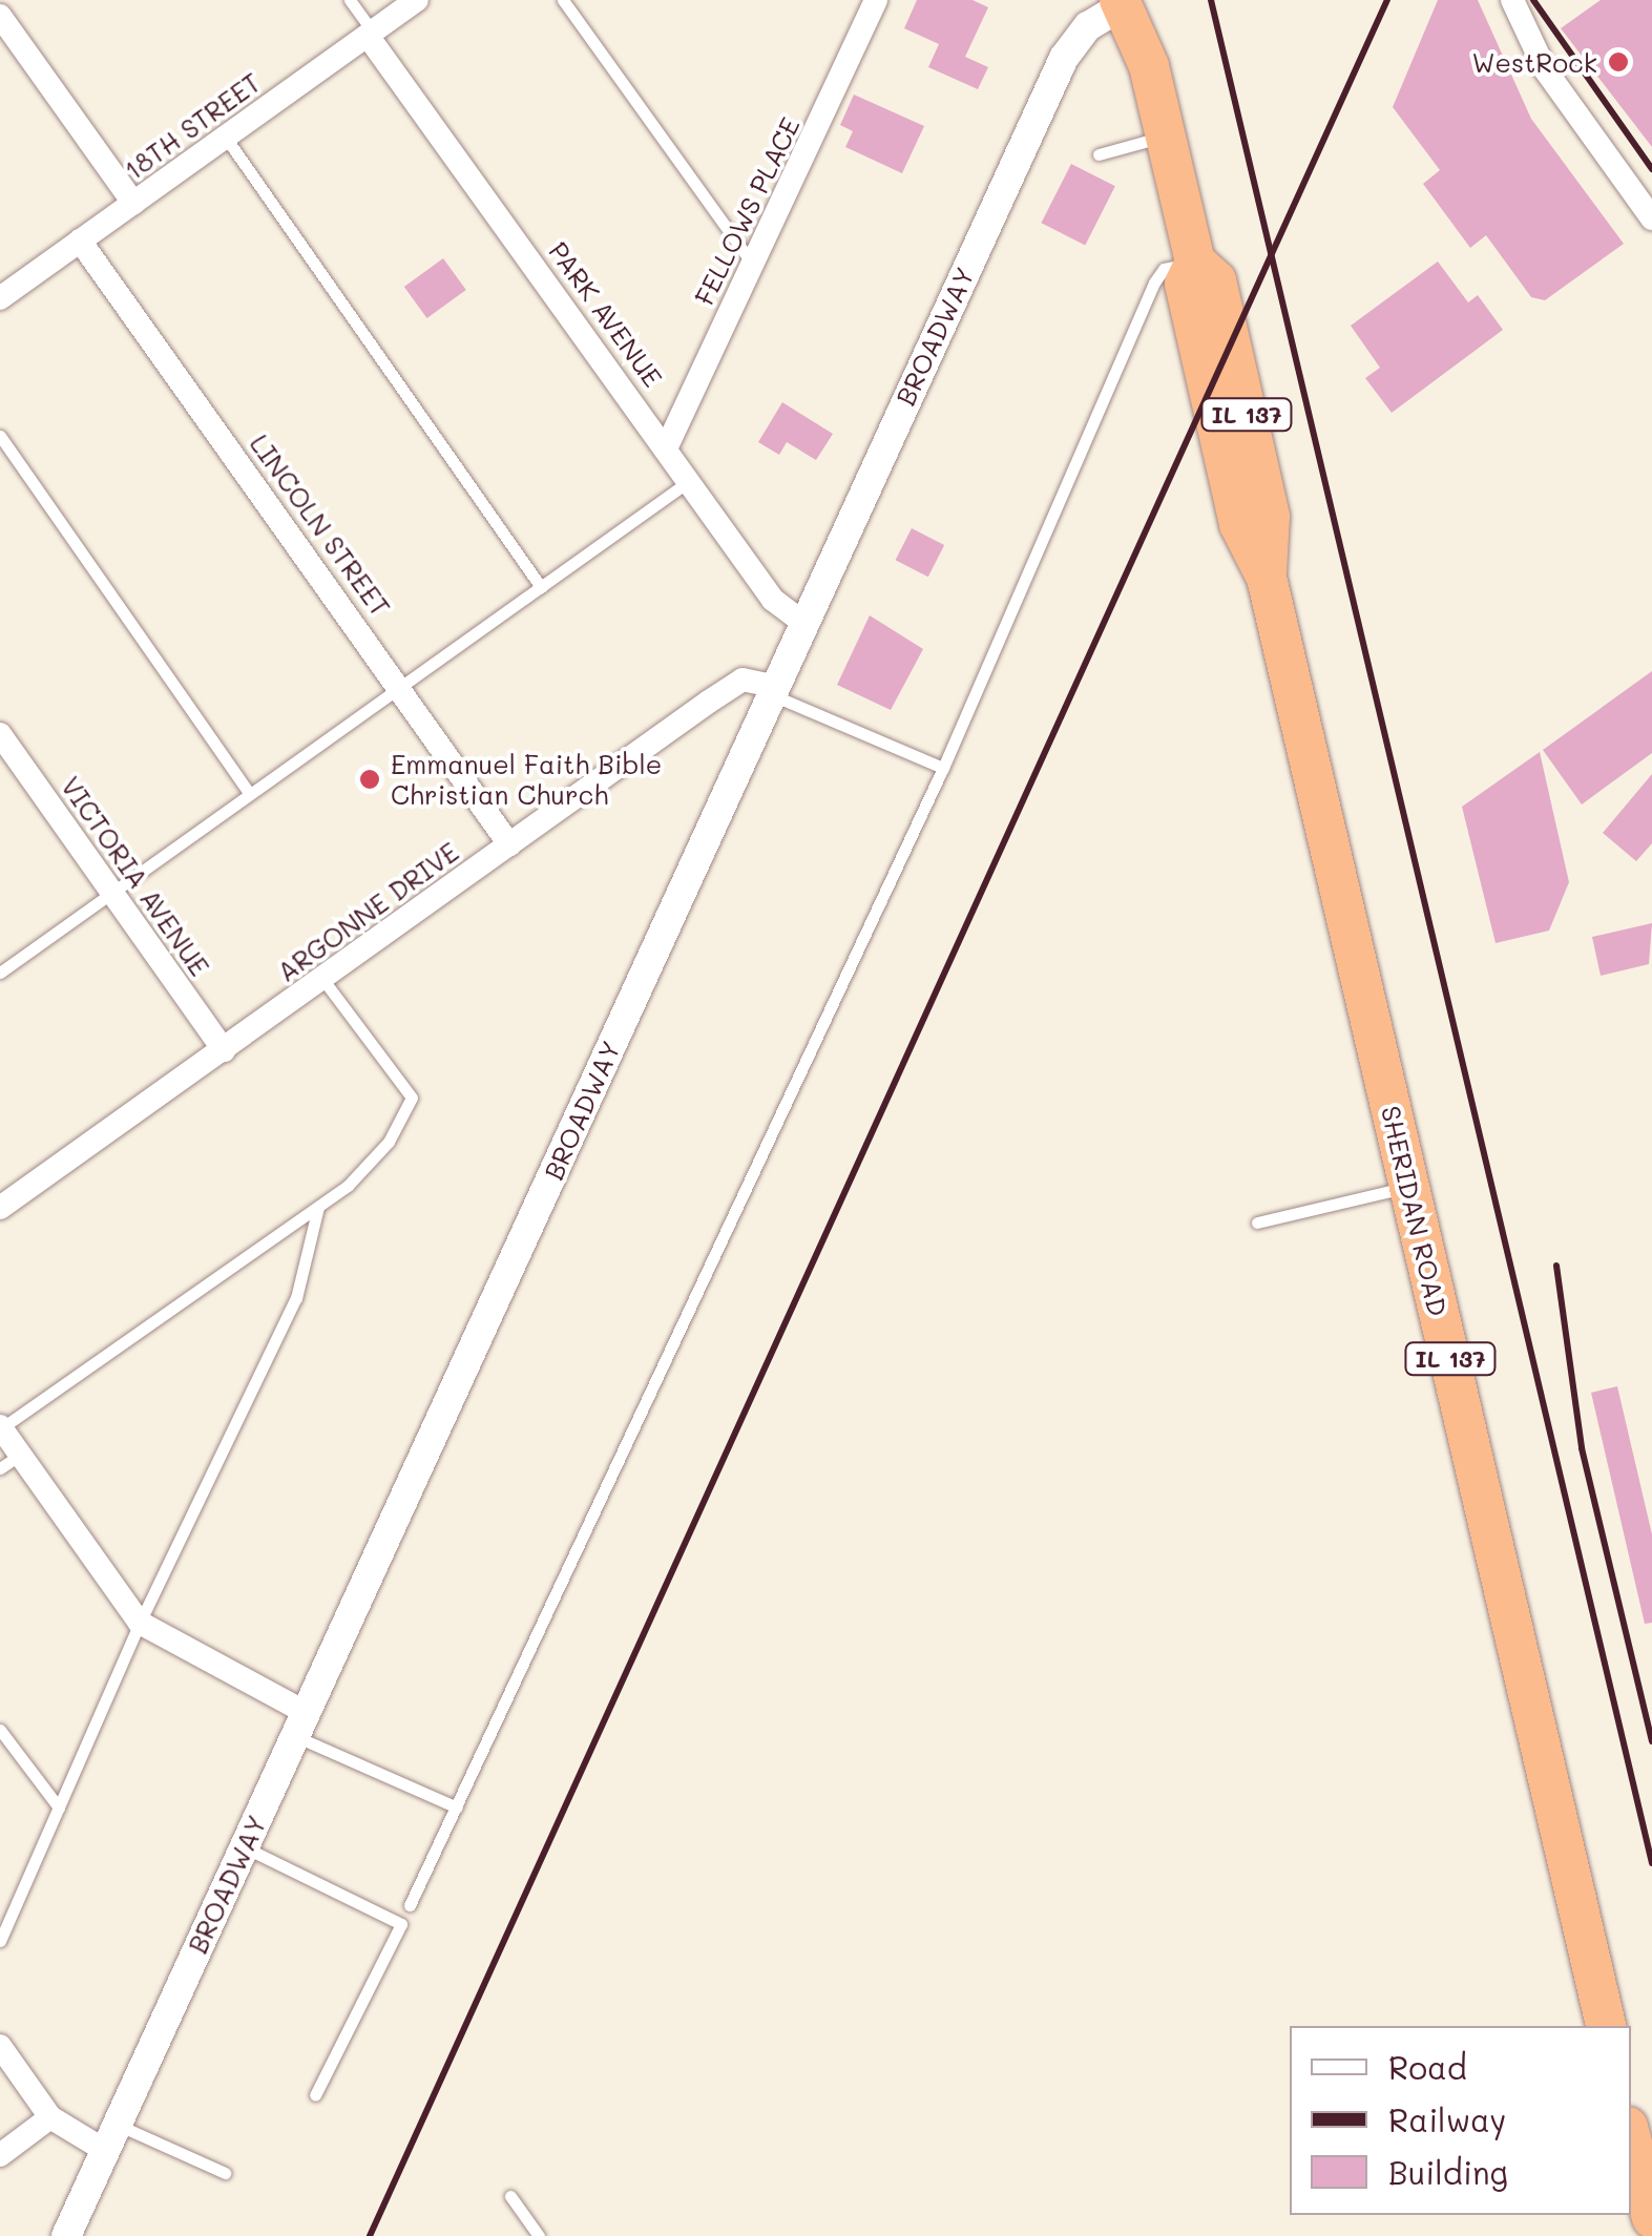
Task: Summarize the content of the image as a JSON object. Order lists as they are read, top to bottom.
{
  "streets": {
    "highway": ["IL 137", "SHERIDAN ROAD"],
    "street": [
      "18TH STREET",
      "FELLOWS PLACE",
      "PARK AVENUE",
      "BROADWAY",
      "LINCOLN STREET",
      "VICTORIA AVENUE",
      "ARGONNE DRIVE"
    ]
  },
  "crossings": [
    ["18TH STREET", "PARK AVENUE"],
    ["18TH STREET", "LINCOLN STREET"],
    ["FELLOWS PLACE", "PARK AVENUE"],
    ["PARK AVENUE", "BROADWAY"],
    ["BROADWAY", "ARGONNE DRIVE"],
    ["BROADWAY", "SHERIDAN ROAD"],
    ["LINCOLN STREET", "ARGONNE DRIVE"],
    ["VICTORIA AVENUE", "ARGONNE DRIVE"]
  ],
  "places": ["WestRock", "Emmanuel Faith Bible Christian Church"],
  "legend": ["Road", "Railway", "Building"]
}
